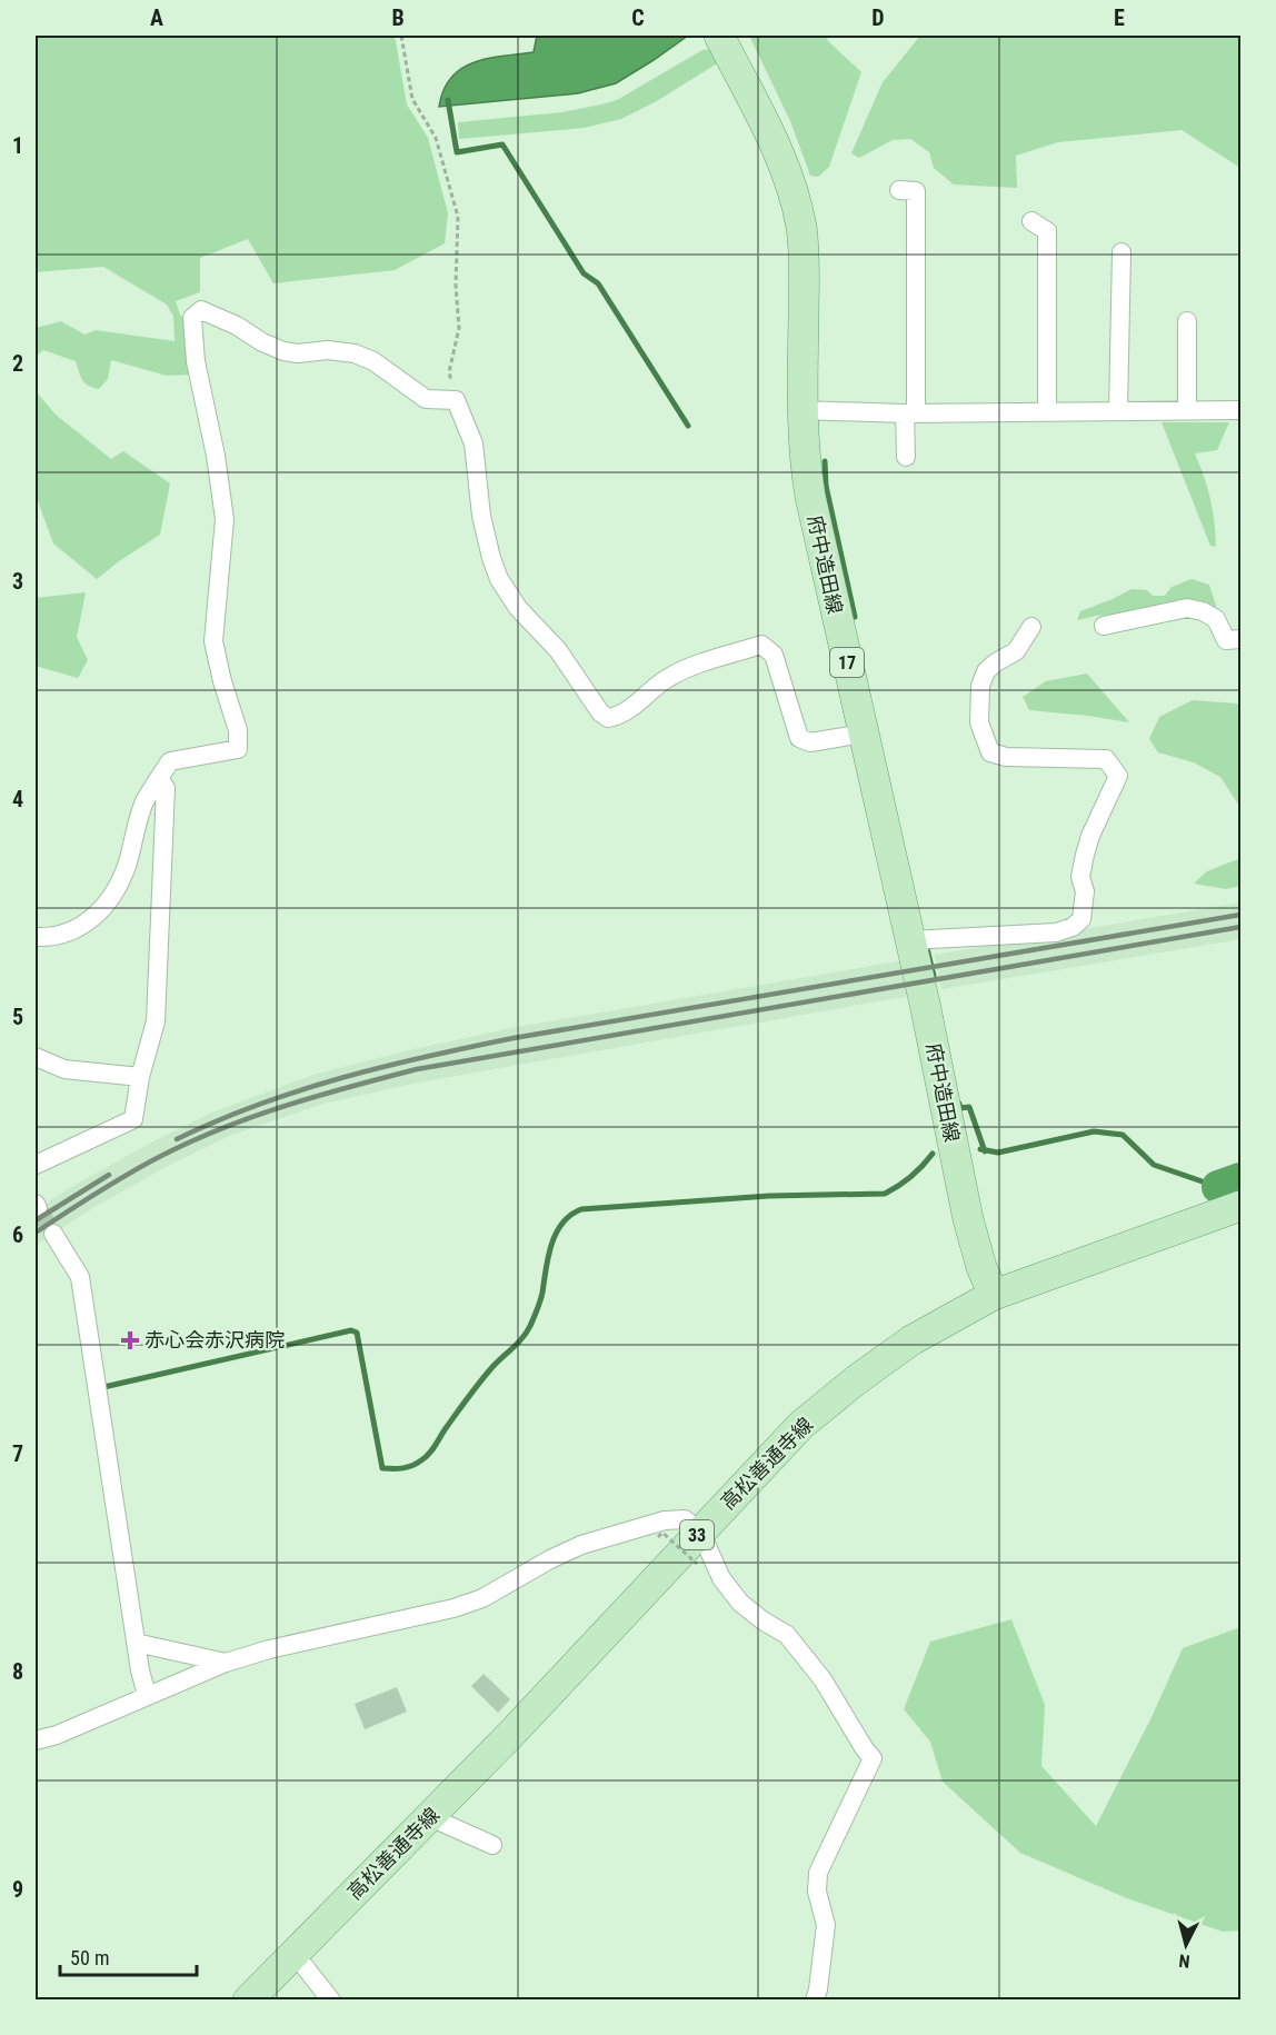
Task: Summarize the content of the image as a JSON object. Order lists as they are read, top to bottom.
{
  "streets": {
    "main road": [
      "府中造田線",
      "17",
      "高松善通寺線",
      "33"
    ]
  },
  "crossings": [
    ["府中造田線", "高松善通寺線"]
  ],
  "places": {
    "health": ["赤心会赤沢病院"]
  },
  "scale_bar": "50 m",
  "north": "bottom",
  "grid": {
    "columns": [
      "A",
      "B",
      "C",
      "D",
      "E"
    ],
    "rows": [
      "1",
      "2",
      "3",
      "4",
      "5",
      "6",
      "7",
      "8",
      "9"
    ]
  }
}
